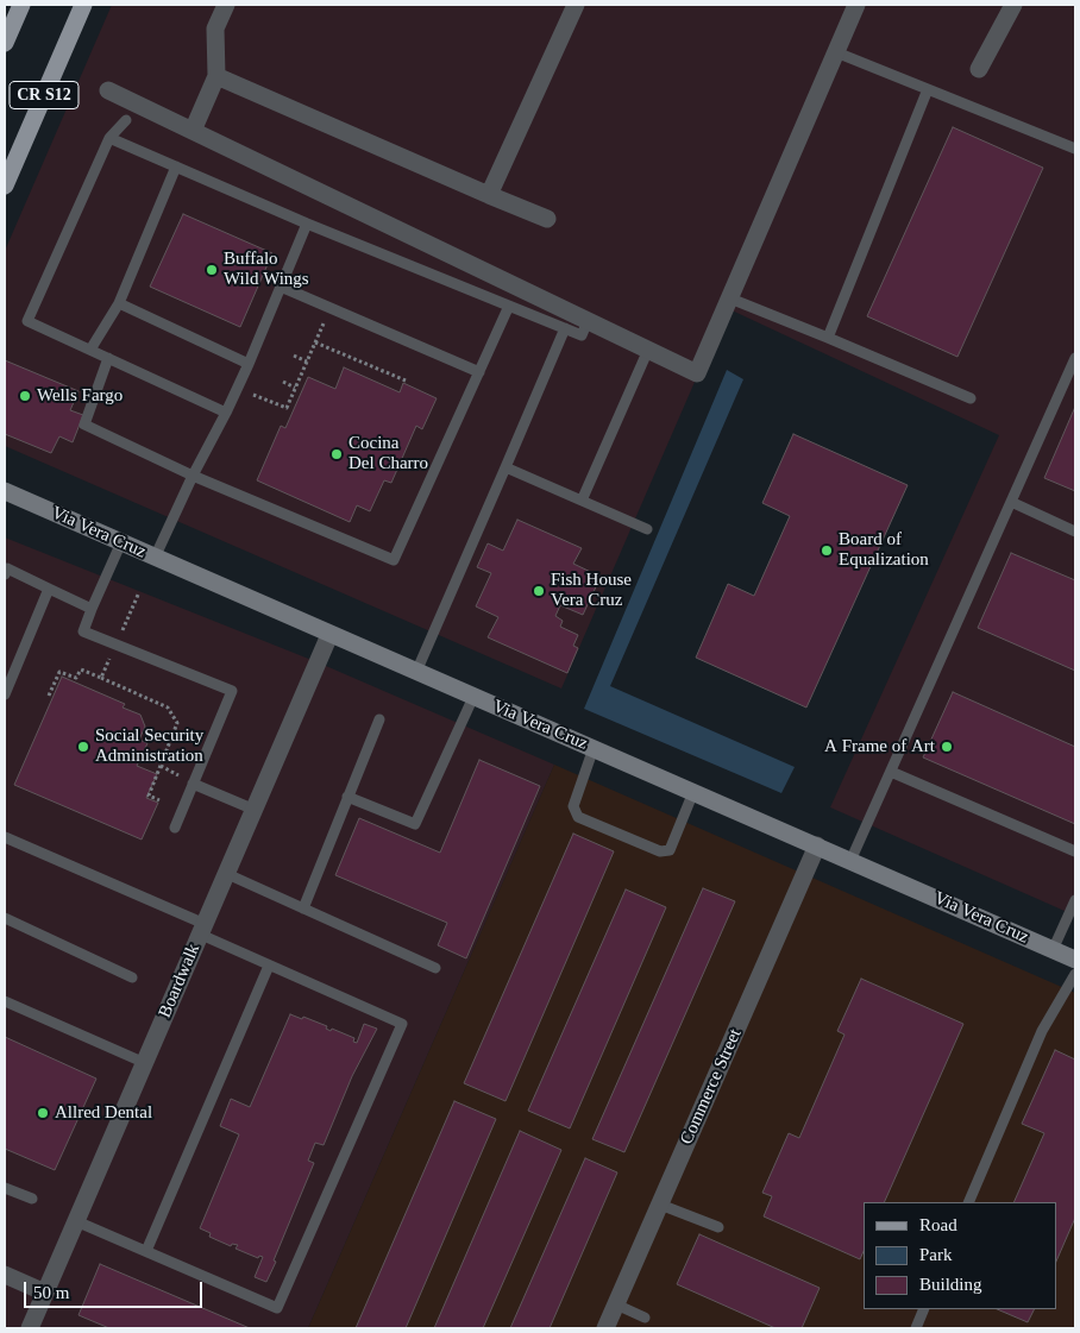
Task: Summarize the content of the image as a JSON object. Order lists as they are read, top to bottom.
{
  "streets": {
    "main road": ["CR S12", "Via Vera Cruz"],
    "street": ["Boardwalk", "Commerce Street"]
  },
  "crossings": [
    ["Via Vera Cruz", "Boardwalk"],
    ["Via Vera Cruz", "Commerce Street"]
  ],
  "places": [
    "Buffalo Wild Wings",
    "Wells Fargo",
    "Cocina Del Charro",
    "Board of Equalization",
    "Fish House Vera Cruz",
    "Social Security Administration",
    "A Frame of Art",
    "Allred Dental"
  ],
  "legend": ["Road", "Park", "Building"],
  "scale_bar": "50 m"
}
